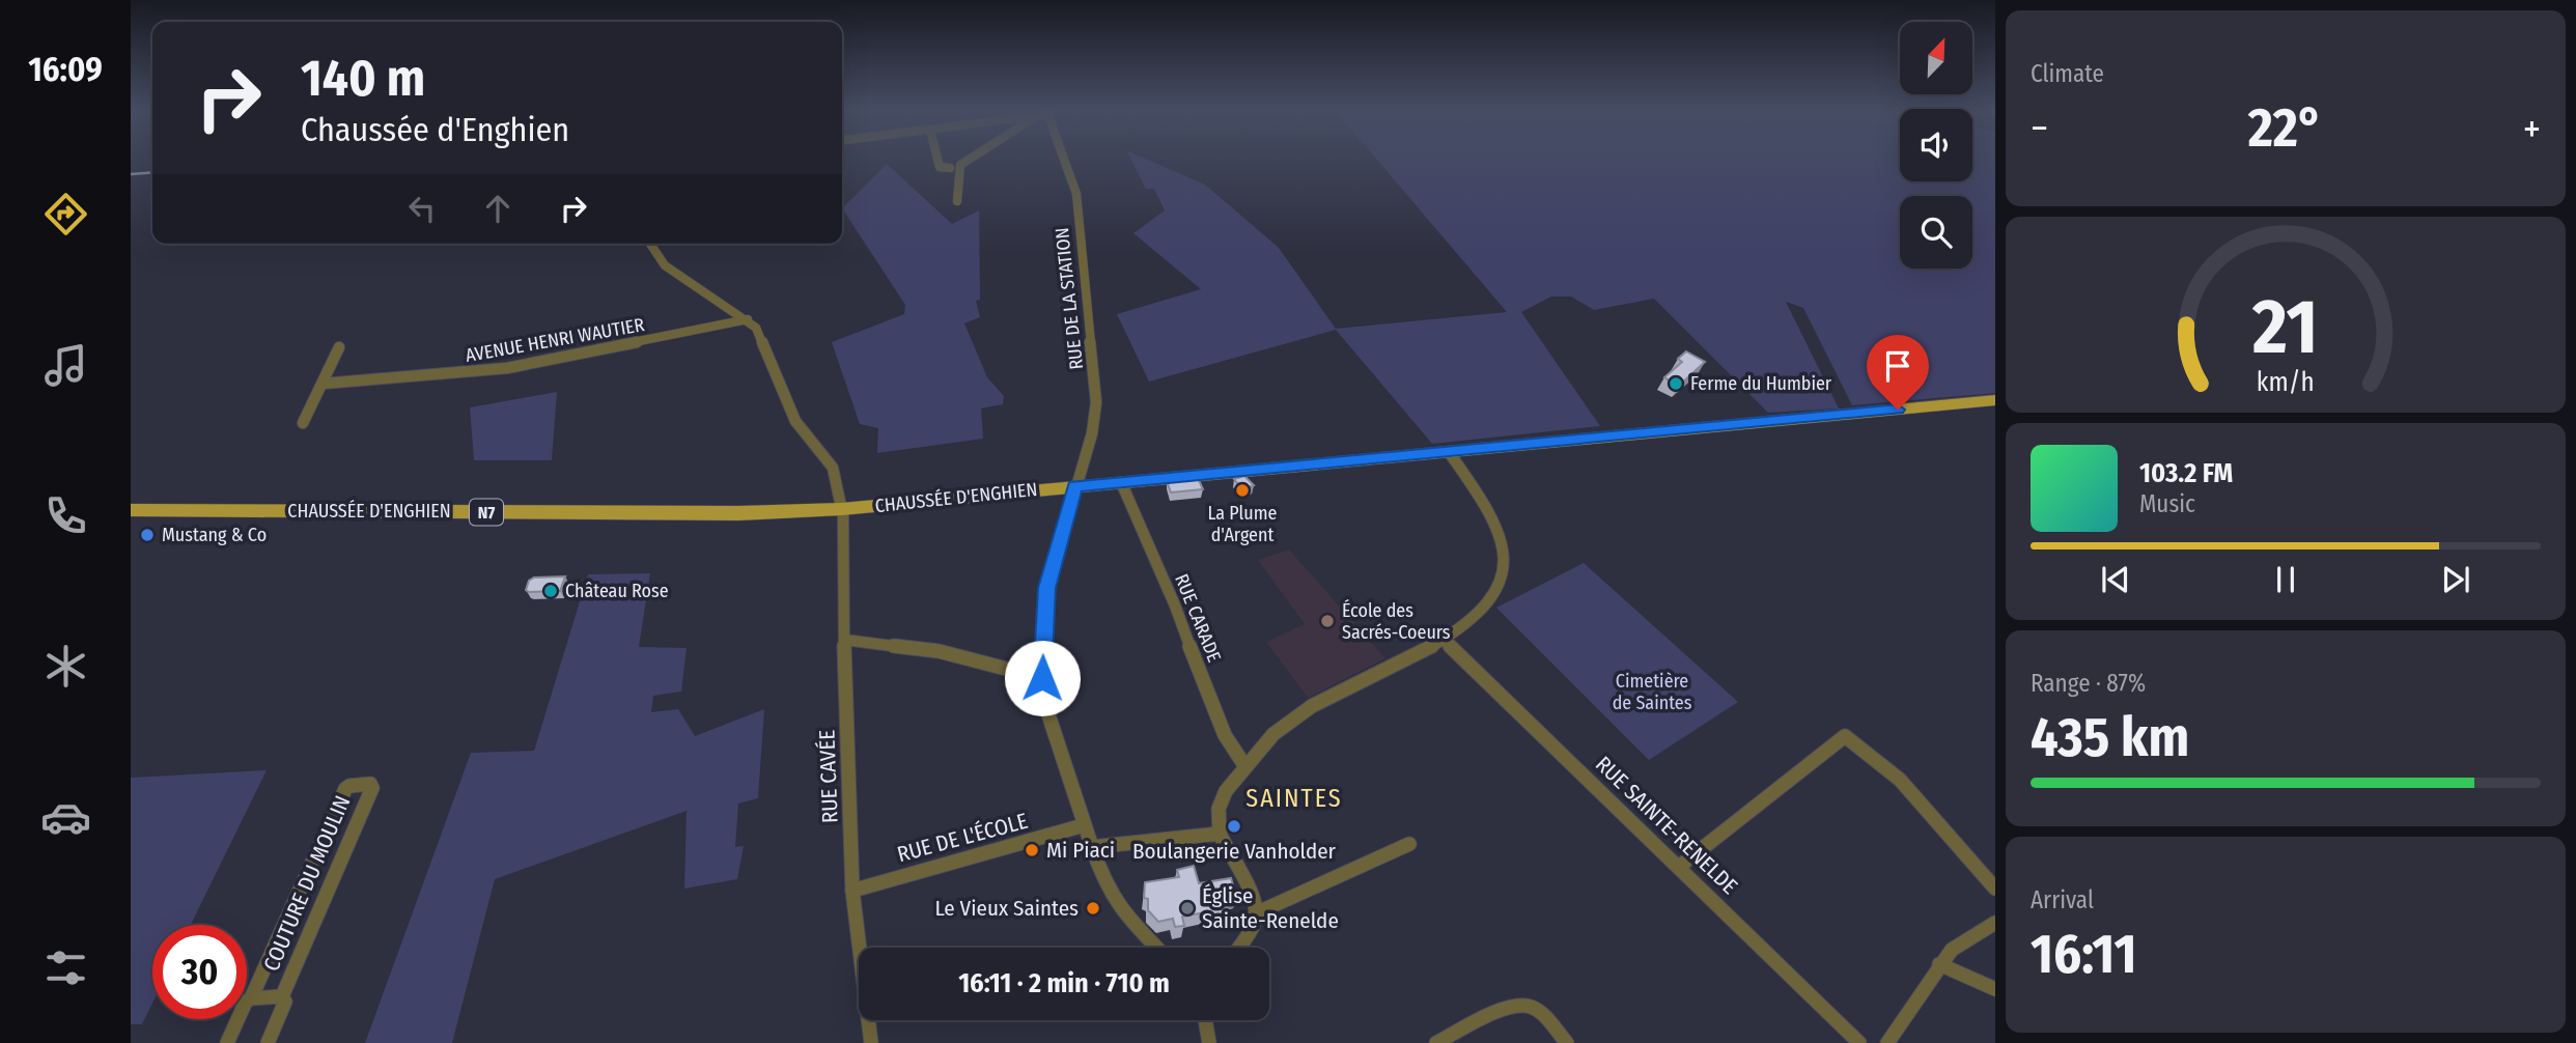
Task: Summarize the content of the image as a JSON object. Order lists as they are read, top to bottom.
{
  "streets": {
    "main road": ["CHAUSSÉE D'ENGHIEN", "N7"],
    "street": [
      "RUE DE LA STATION",
      "AVENUE HENRI WAUTIER",
      "RUE CARADE",
      "RUE CAVÉE",
      "RUE SAINTE-RENELDE",
      "RUE DE L'ÉCOLE",
      "COUTURE DU MOULIN"
    ]
  },
  "crossings": [
    ["RUE DE LA STATION", "CHAUSSÉE D'ENGHIEN"],
    ["RUE DE LA STATION", "RUE DE L'ÉCOLE"],
    ["AVENUE HENRI WAUTIER", "RUE CAVÉE"],
    ["CHAUSSÉE D'ENGHIEN", "RUE CARADE"],
    ["CHAUSSÉE D'ENGHIEN", "RUE CAVÉE"],
    ["RUE CAVÉE", "RUE DE L'ÉCOLE"]
  ],
  "districts": ["SAINTES"],
  "parks": ["Cimetière de Saintes"],
  "places": [
    "Ferme du Humbier",
    "La Plume d'Argent",
    "Mustang & Co",
    "Château Rose",
    "École des Sacrés-Coeurs",
    "Boulangerie Vanholder",
    "Mi Piaci",
    "Le Vieux Saintes",
    "Église Sainte-Renelde"
  ],
  "north": "top right",
  "page": {
    "tabs": "16:09",
    "tile": [
      "Climate",
      ["Range · 87%", "435 km"],
      ["Arrival", "16:11"]
    ],
    "turn": ["140 m", "Chaussée d'Enghien"],
    "heat": ["−", "22°", "+"],
    "song": ["103.2 FM", "Music"],
    "limit": "30",
    "trip": "16:11 · 2 min · 710 m",
    "gauge": ["21", "km/h"]
  }
}
